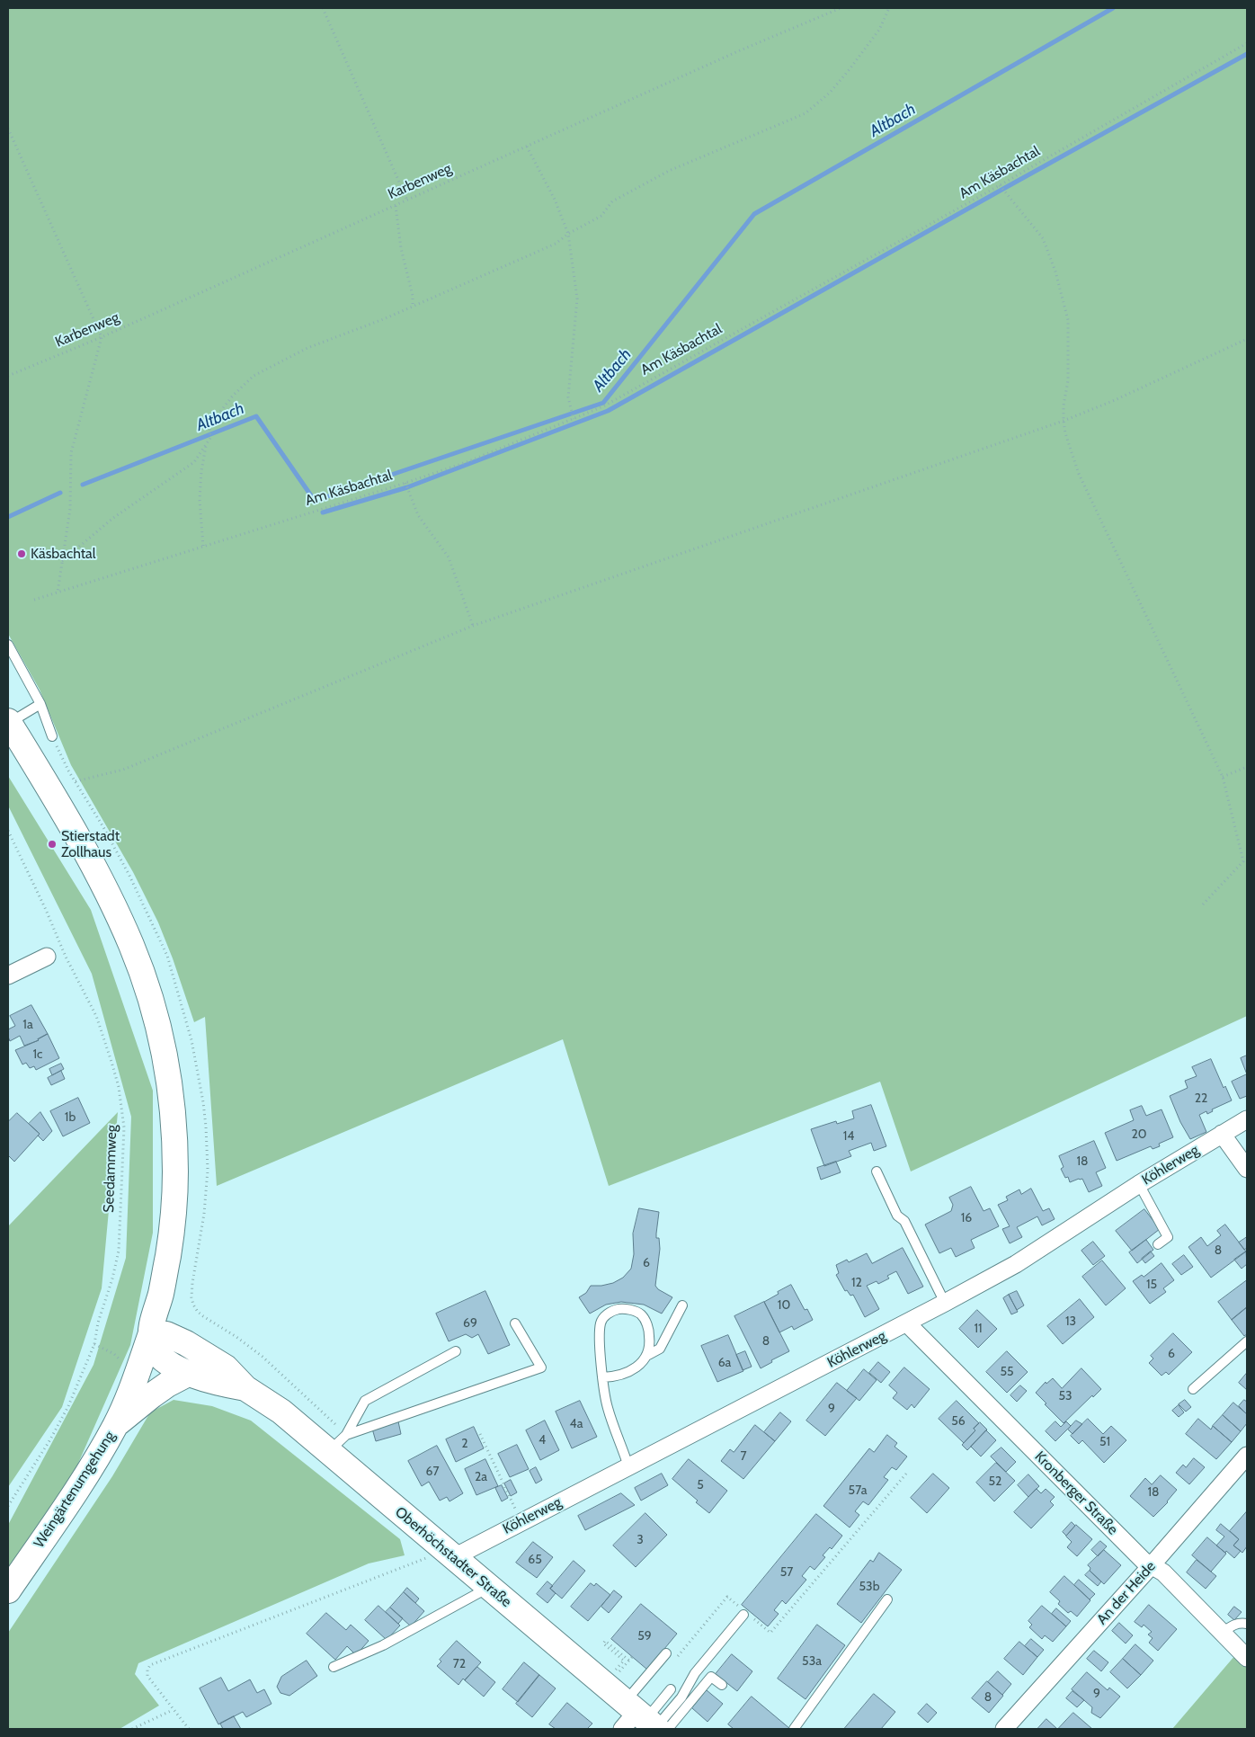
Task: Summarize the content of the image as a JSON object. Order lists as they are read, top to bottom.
{
  "streets": {
    "main road": ["Weingärtenumgehung", "Oberhöchstadter Straße"],
    "street": ["Köhlerweg", "Kronberger Straße", "An der Heide"],
    "path": ["Am Käsbachtal", "Karbenweg", "Seedammweg"]
  },
  "crossings": [
    ["Köhlerweg", "Kronberger Straße"],
    ["Köhlerweg", "Oberhöchstadter Straße"],
    ["Weingärtenumgehung", "Oberhöchstadter Straße"],
    ["Kronberger Straße", "An der Heide"]
  ],
  "water": ["Altbach"],
  "places": ["Käsbachtal", "Stierstadt Zollhaus"],
  "house_numbers": [
    "1a",
    "1c",
    "22",
    "1b",
    "20",
    "14",
    "18",
    "16",
    "8",
    "6",
    "12",
    "15",
    "10",
    "13",
    "69",
    "11",
    "8",
    "6",
    "6a",
    "55",
    "53",
    "9",
    "56",
    "4a",
    "4",
    "51",
    "2",
    "7",
    "67",
    "2a",
    "52",
    "5",
    "57a",
    "18",
    "3",
    "65",
    "57",
    "53b",
    "59",
    "53a",
    "72",
    "9",
    "8"
  ]
}
